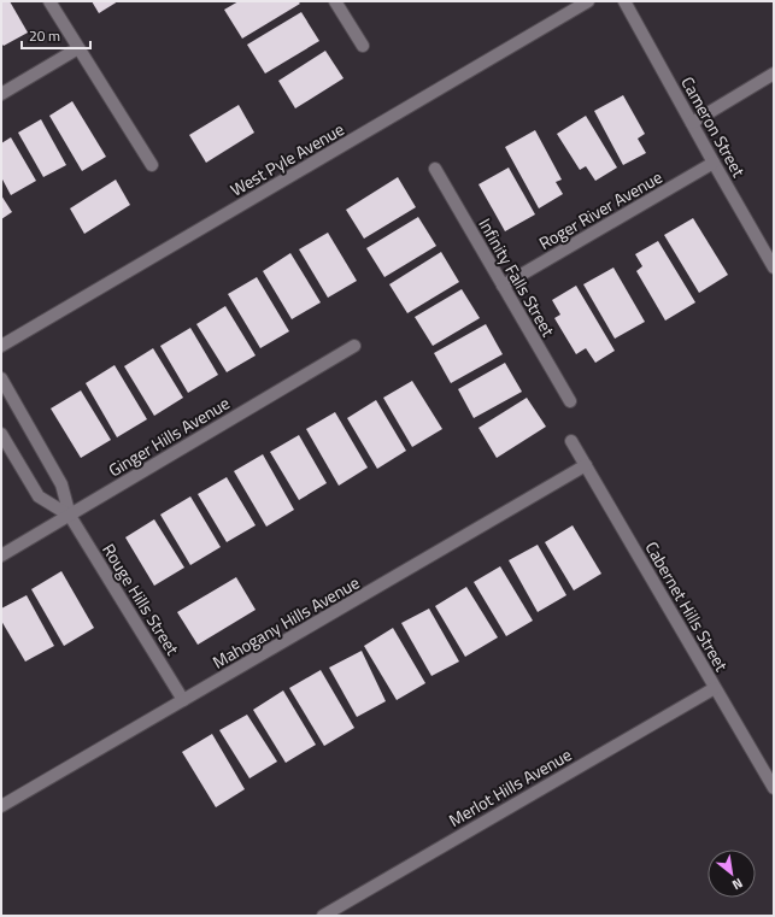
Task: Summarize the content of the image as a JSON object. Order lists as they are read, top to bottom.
{
  "streets": {
    "street": [
      "Cameron Street",
      "West Pyle Avenue",
      "Roger River Avenue",
      "Infinity Falls Street",
      "Ginger Hills Avenue",
      "Rouge Hills Street",
      "Cabernet Hills Street",
      "Mahogany Hills Avenue",
      "Merlot Hills Avenue"
    ]
  },
  "crossings": [
    ["Cameron Street", "Roger River Avenue"],
    ["Roger River Avenue", "Infinity Falls Street"],
    ["Ginger Hills Avenue", "Rouge Hills Street"],
    ["Rouge Hills Street", "Mahogany Hills Avenue"],
    ["Cabernet Hills Street", "Mahogany Hills Avenue"],
    ["Cabernet Hills Street", "Merlot Hills Avenue"]
  ],
  "scale_bar": "20 m",
  "north": "bottom right"
}
